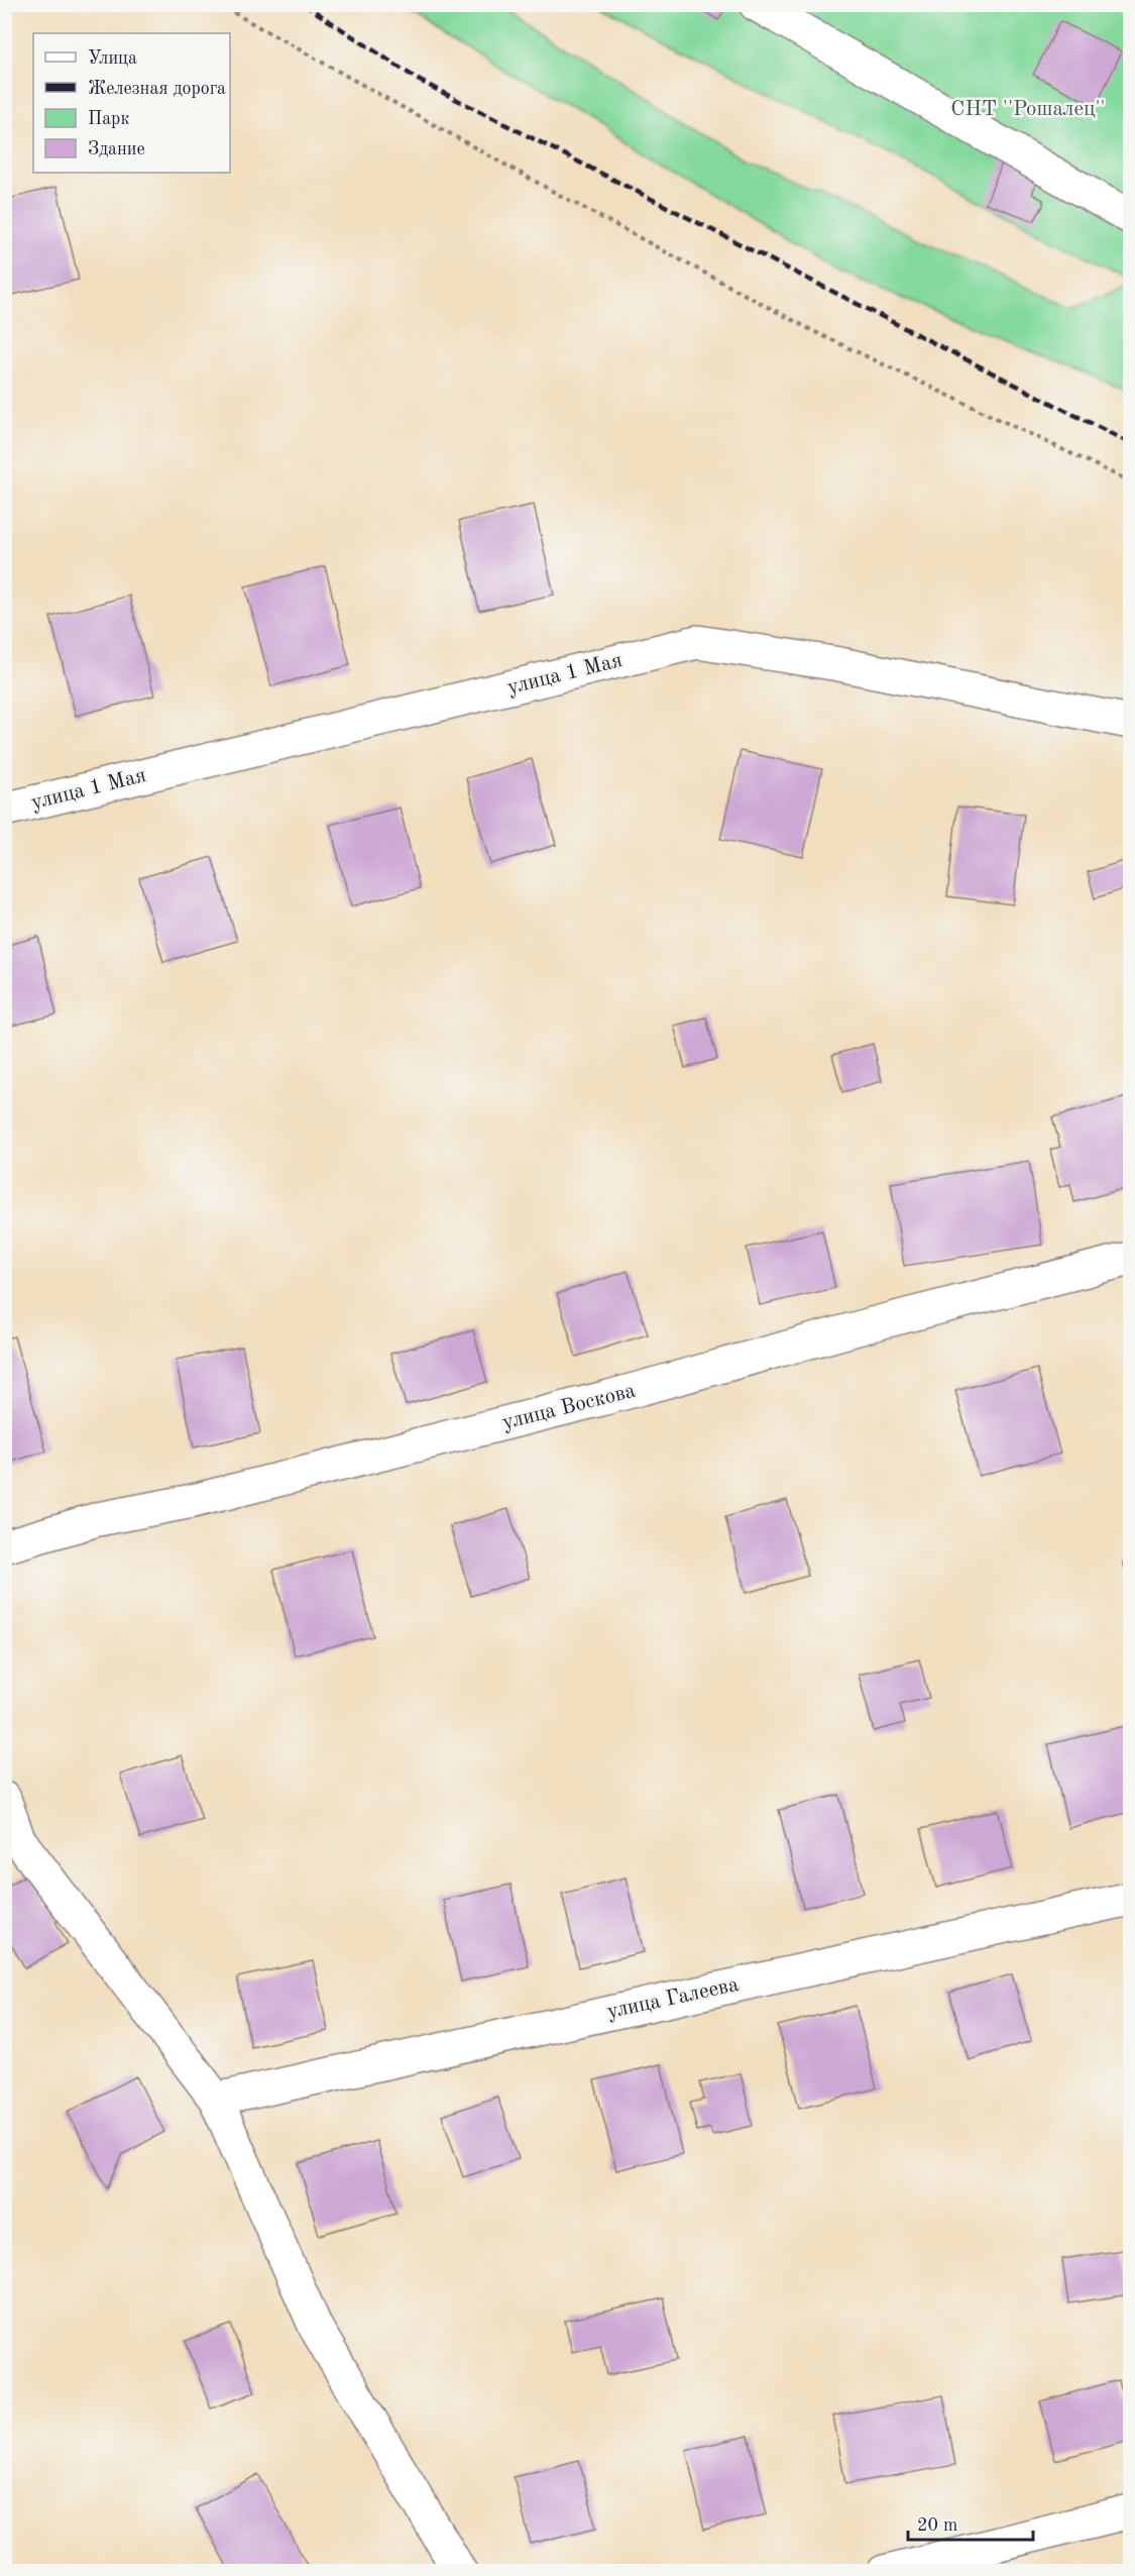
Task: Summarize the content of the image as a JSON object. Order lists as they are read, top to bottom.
{
  "streets": {
    "street": ["улица 1 Мая", "улица Воскова", "улица Галеева"]
  },
  "parks": ["СНТ ''Рошалец''"],
  "legend": [
    "Улица",
    "Железная дорога",
    "Парк",
    "Здание"
  ],
  "scale_bar": "20 m"
}
